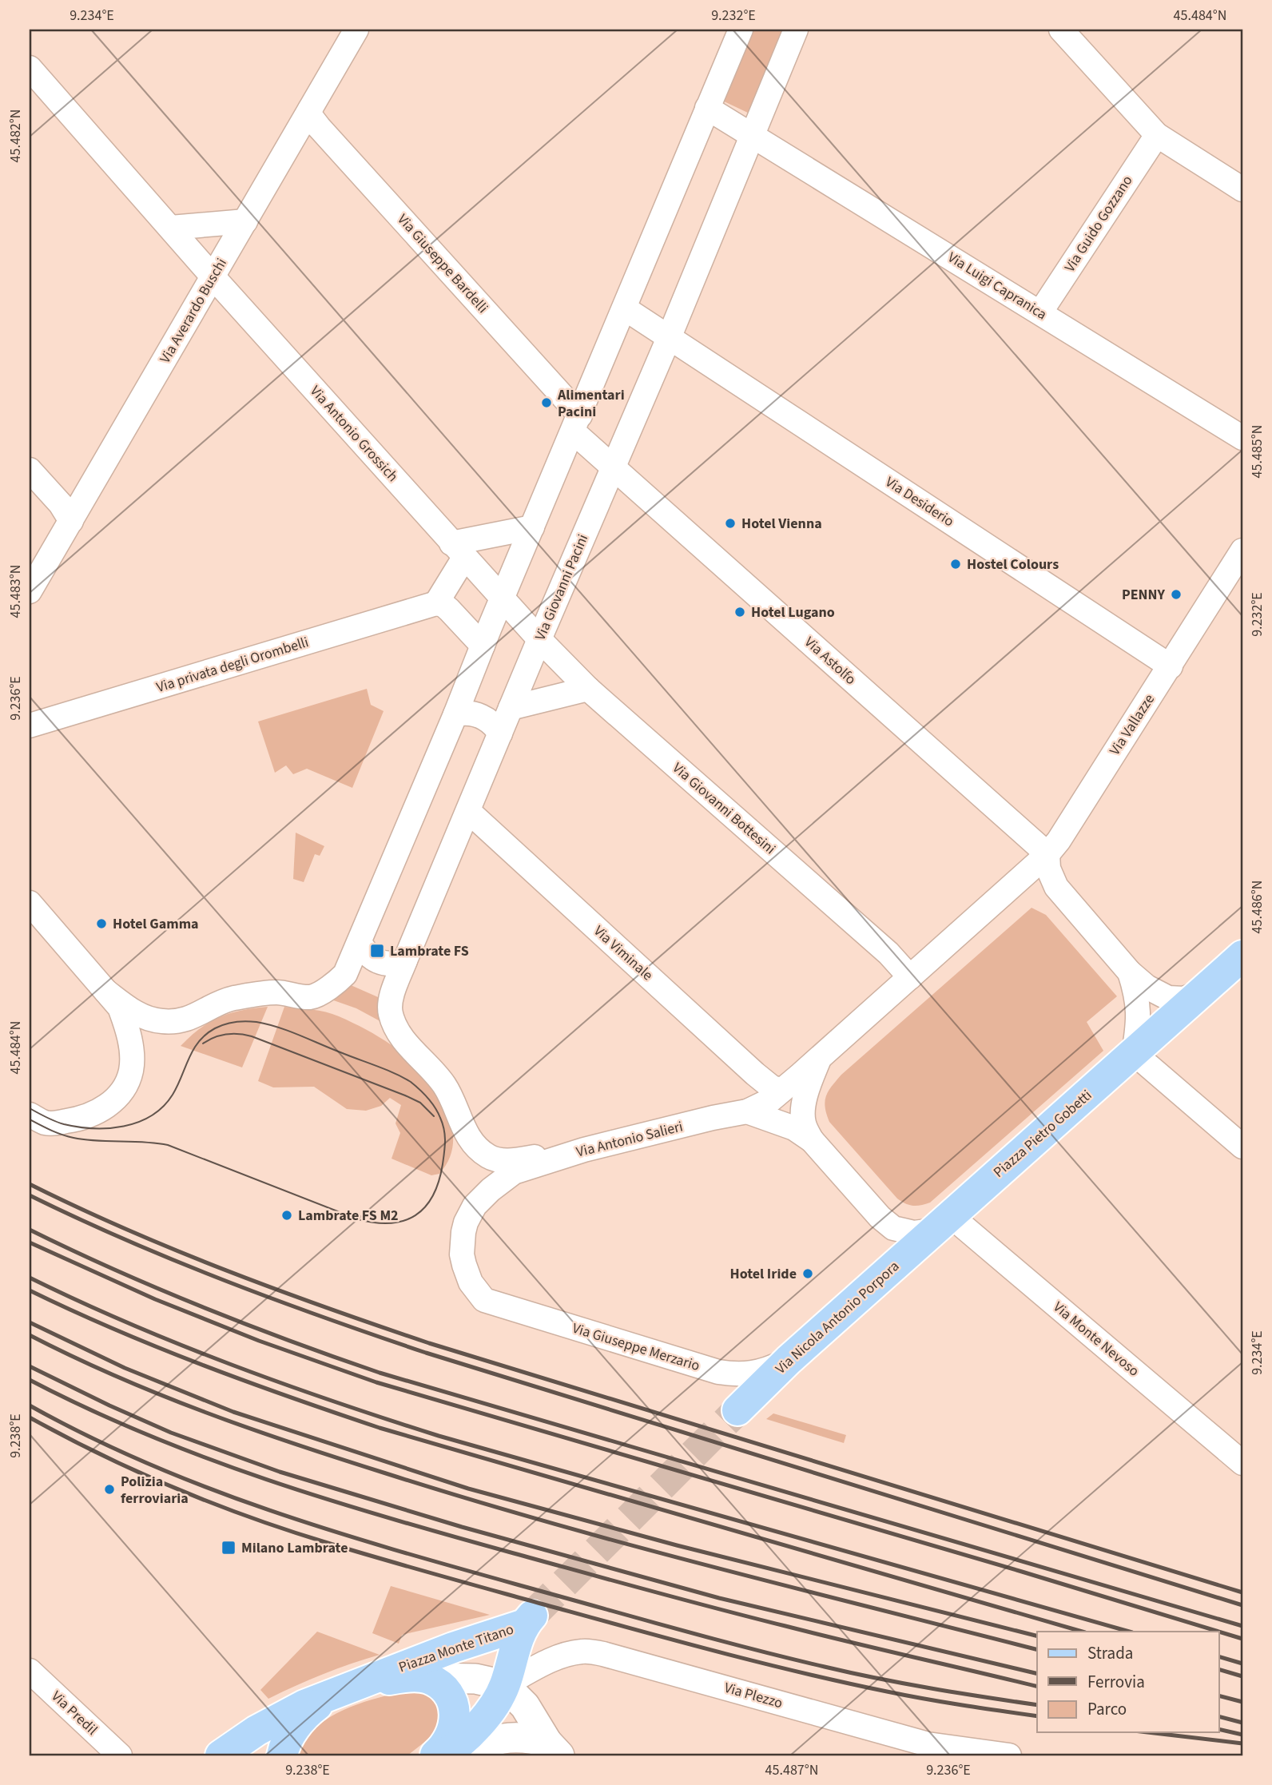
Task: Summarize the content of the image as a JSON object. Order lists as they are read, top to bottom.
{
  "streets": {
    "main road": ["Piazza Pietro Gobetti", "Via Nicola Antonio Porpora", "Piazza Monte Titano"],
    "street": [
      "Via Guido Gozzano",
      "Via Giuseppe Bardelli",
      "Via Luigi Capranica",
      "Via Averardo Buschi",
      "Via Antonio Grossich",
      "Via Desiderio",
      "Via Giovanni Pacini",
      "Via Astolfo",
      "Via privata degli Orombelli",
      "Via Vallazze",
      "Via Giovanni Bottesini",
      "Via Viminale",
      "Via Antonio Salieri",
      "Via Monte Nevoso",
      "Via Giuseppe Merzario",
      "Via Plezzo",
      "Via Predil"
    ]
  },
  "crossings": [
    ["Via Guido Gozzano", "Via Luigi Capranica"],
    ["Via Giuseppe Bardelli", "Via Averardo Buschi"],
    ["Via Luigi Capranica", "Via Giovanni Pacini"],
    ["Via Averardo Buschi", "Via Antonio Grossich"],
    ["Via Antonio Grossich", "Via Giovanni Pacini"],
    ["Via Antonio Grossich", "Via Giovanni Bottesini"],
    ["Via Desiderio", "Via Giovanni Pacini"],
    ["Via Desiderio", "Via Vallazze"],
    ["Via Giovanni Pacini", "Via Astolfo"],
    ["Via Giovanni Pacini", "Via Giovanni Bottesini"],
    ["Via Giovanni Pacini", "Via Viminale"],
    ["Via Giovanni Pacini", "Via Antonio Salieri"],
    ["Via Astolfo", "Via Vallazze"],
    ["Via Vallazze", "Piazza Pietro Gobetti"],
    ["Via Giovanni Bottesini", "Piazza Pietro Gobetti"],
    ["Via Viminale", "Piazza Pietro Gobetti"],
    ["Piazza Pietro Gobetti", "Via Antonio Salieri"],
    ["Piazza Pietro Gobetti", "Via Nicola Antonio Porpora"],
    ["Piazza Pietro Gobetti", "Via Monte Nevoso"],
    ["Via Antonio Salieri", "Via Giuseppe Merzario"],
    ["Via Nicola Antonio Porpora", "Via Monte Nevoso"],
    ["Via Nicola Antonio Porpora", "Via Giuseppe Merzario"],
    ["Piazza Monte Titano", "Via Plezzo"]
  ],
  "places": {
    "other": [
      "Alimentari Pacini",
      "Hotel Vienna",
      "Hostel Colours",
      "PENNY",
      "Hotel Lugano",
      "Hotel Gamma",
      "Lambrate FS M2",
      "Hotel Iride",
      "Polizia ferroviaria"
    ],
    "transit": ["Lambrate FS", "Milano Lambrate"]
  },
  "legend": ["Strada", "Ferrovia", "Parco"],
  "coordinates": [
    "9.234°E",
    "9.232°E",
    "45.484°N",
    "45.482°N",
    "45.485°N",
    "45.483°N",
    "9.236°E",
    "45.486°N",
    "9.238°E",
    "45.487°N"
  ]
}
